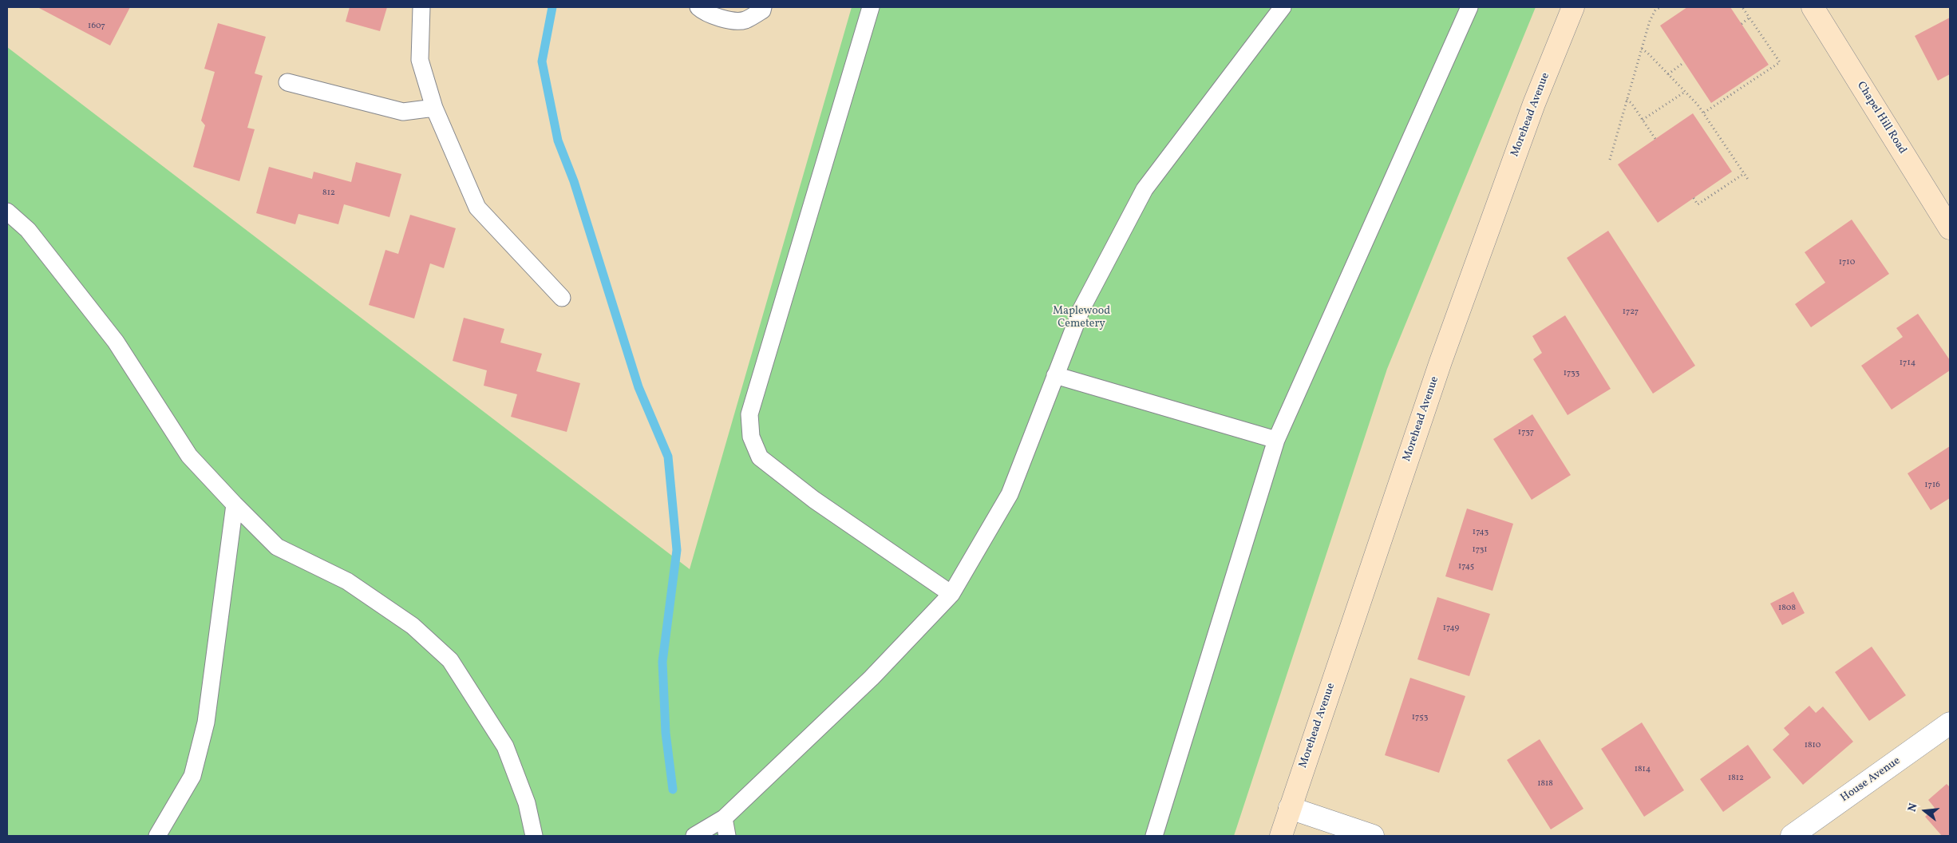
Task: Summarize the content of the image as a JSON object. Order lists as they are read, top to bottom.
{
  "streets": {
    "street": ["Morehead Avenue", "Chapel Hill Road", "House Avenue"]
  },
  "parks": ["Maplewood Cemetery"],
  "house_numbers": [
    "1607",
    "812",
    "1710",
    "1727",
    "1714",
    "1733",
    "1737",
    "1716",
    "1743",
    "1731",
    "1745",
    "1808",
    "1749",
    "1753",
    "1810",
    "1814",
    "1812",
    "1818"
  ],
  "north": "left"
}
